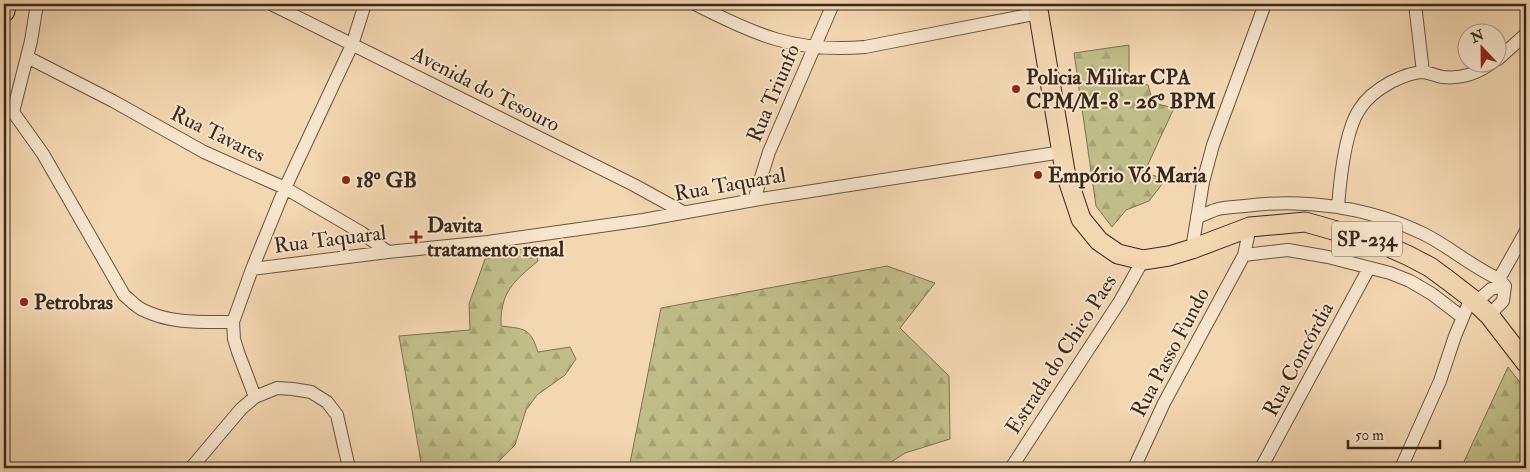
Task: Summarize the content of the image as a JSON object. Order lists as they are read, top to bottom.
{
  "streets": {
    "main road": ["SP-234"],
    "street": [
      "Avenida do Tesouro",
      "Rua Triunfo",
      "Rua Tavares",
      "Rua Taquaral",
      "Rua Passo Fundo",
      "Estrada do Chico Paes",
      "Rua Concórdia"
    ]
  },
  "crossings": [
    ["Avenida do Tesouro", "Rua Taquaral"],
    ["Rua Triunfo", "Rua Taquaral"],
    ["Rua Tavares", "Rua Taquaral"],
    ["Rua Taquaral", "SP-234"],
    ["SP-234", "Rua Passo Fundo"],
    ["SP-234", "Estrada do Chico Paes"]
  ],
  "places": {
    "other": [
      "Policia Militar CPA CPM/M-8 - 26º BPM",
      "Empório Vó Maria",
      "18º GB",
      "Petrobras"
    ],
    "health": ["Davita tratamento renal"]
  },
  "scale_bar": "50 m",
  "north": "top"
}
